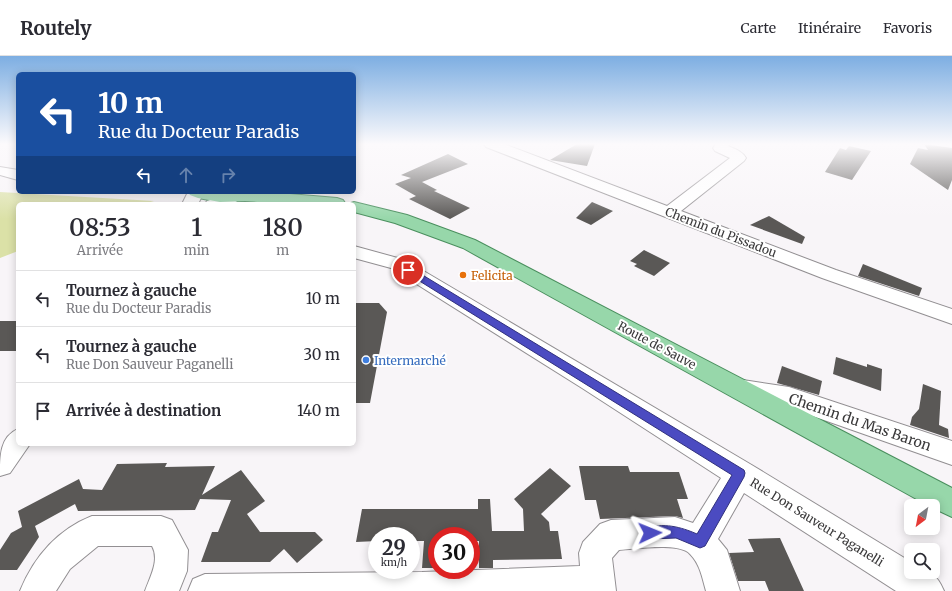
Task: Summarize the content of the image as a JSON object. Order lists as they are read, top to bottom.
{
  "streets": {
    "main road": ["Route de Sauve"],
    "street": ["Chemin du Pissadou", "Chemin du Mas Baron", "Rue Don Sauveur Paganelli"]
  },
  "crossings": [
    ["Route de Sauve", "Chemin du Mas Baron"]
  ],
  "places": ["Felicita", "Intermarché"],
  "north": "bottom left",
  "page": {
    "header": "Routely",
    "nav": ["Carte", "Itinéraire", "Favoris"],
    "turn": ["10 m", "Rue du Docteur Paradis"],
    "eta": [
      "08:53",
      "Arrivée",
      "1",
      "min",
      "180",
      "m"
    ],
    "list": [
      {
        "name": "Tournez à gauche",
        "note": "Rue du Docteur Paradis",
        "value": "10 m"
      },
      {
        "name": "Tournez à gauche",
        "note": "Rue Don Sauveur Paganelli",
        "value": "30 m"
      },
      {
        "name": "Arrivée à destination",
        "value": "140 m"
      }
    ],
    "speed": "29 km/h",
    "limit": "30"
  }
}
